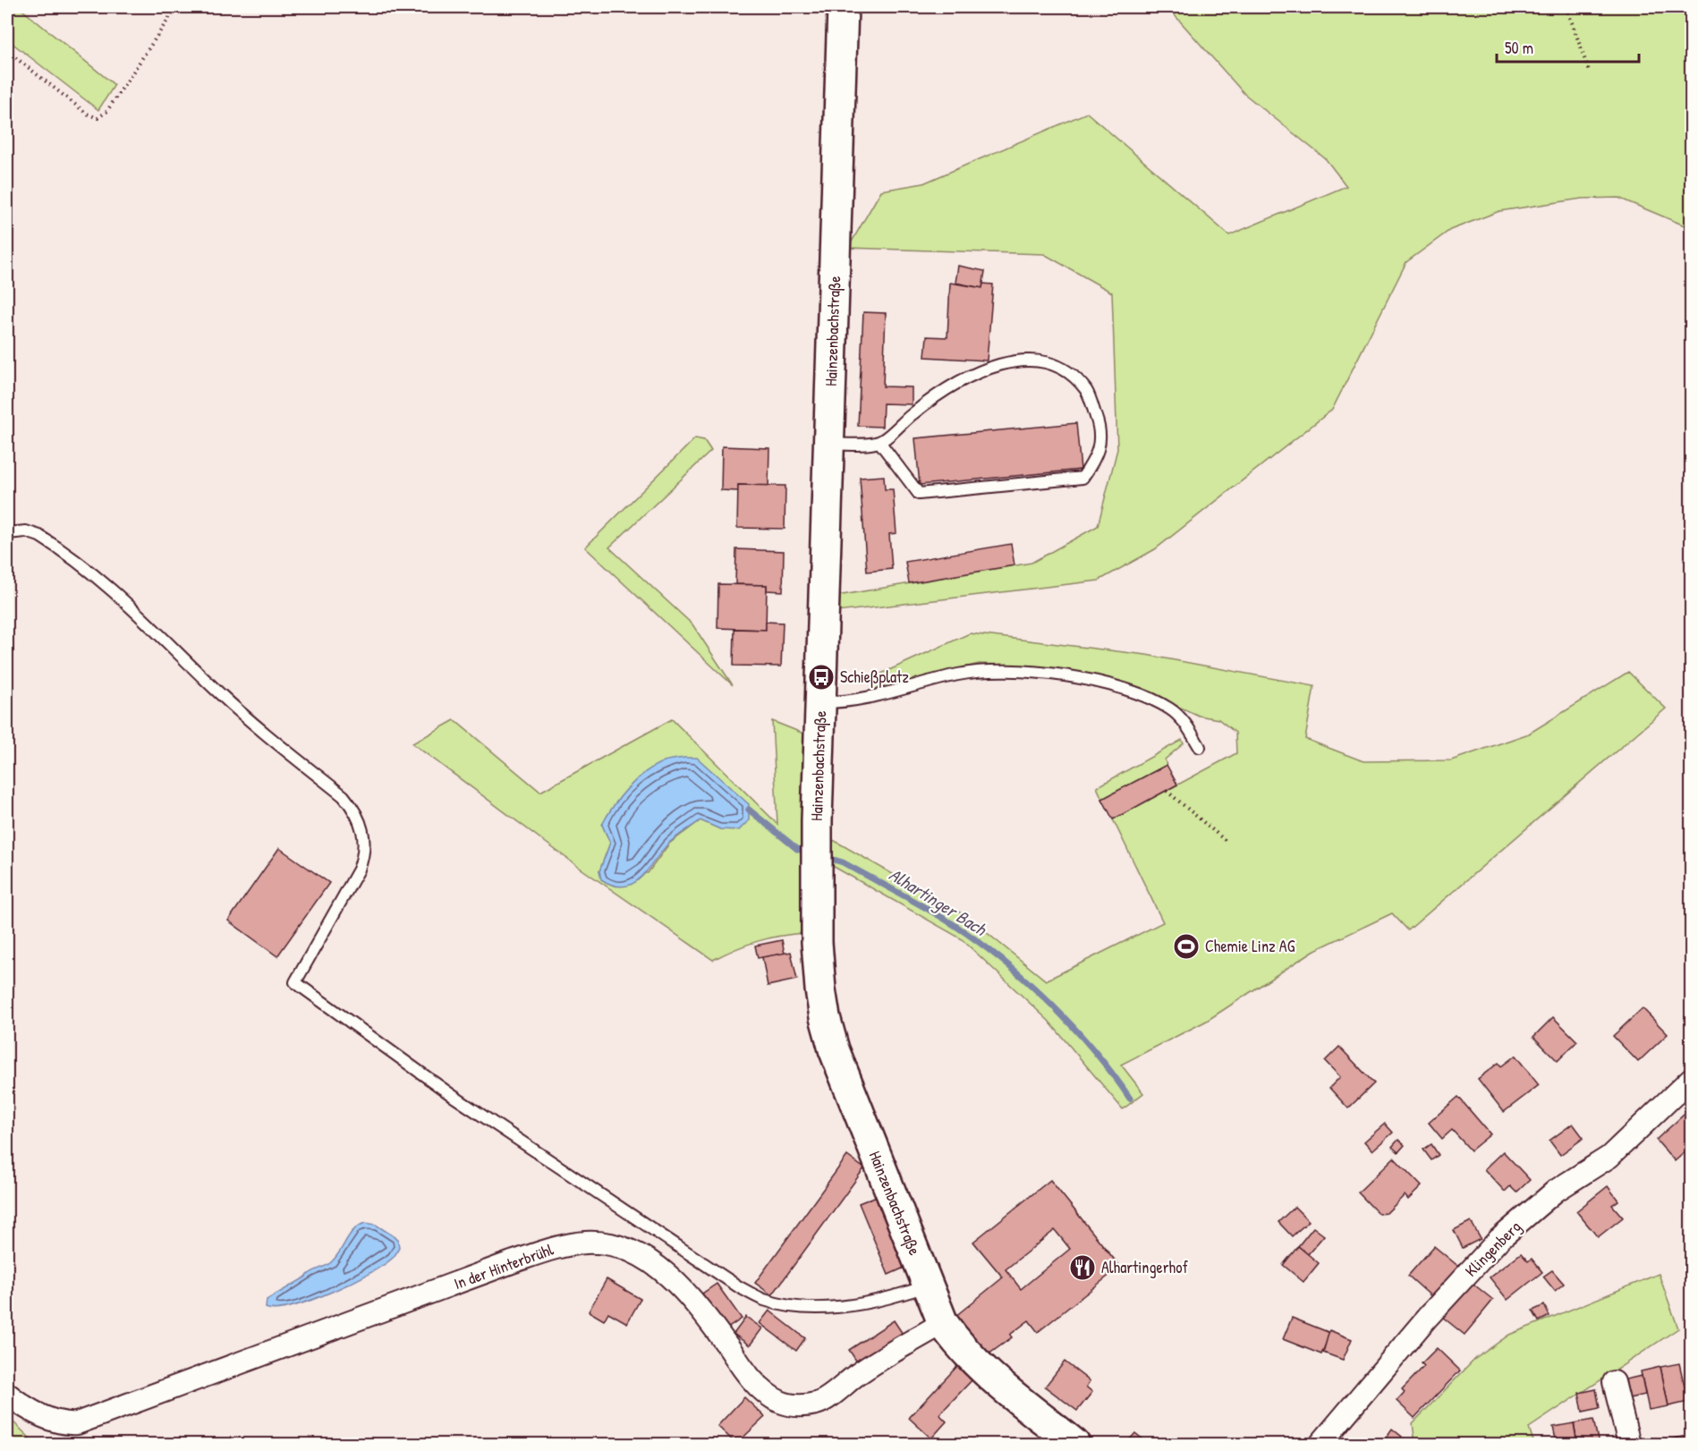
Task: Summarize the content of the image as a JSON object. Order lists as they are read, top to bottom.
{
  "streets": {
    "street": ["Hainzenbachstraße", "Klingenberg", "In der Hinterbrühl"]
  },
  "crossings": [
    ["Hainzenbachstraße", "In der Hinterbrühl"]
  ],
  "water": ["Alhartinger Bach"],
  "places": {
    "bus stop": ["Schießplatz"],
    "sports": ["Chemie Linz AG"],
    "restaurant": ["Alhartingerhof"]
  },
  "scale_bar": "50 m"
}
